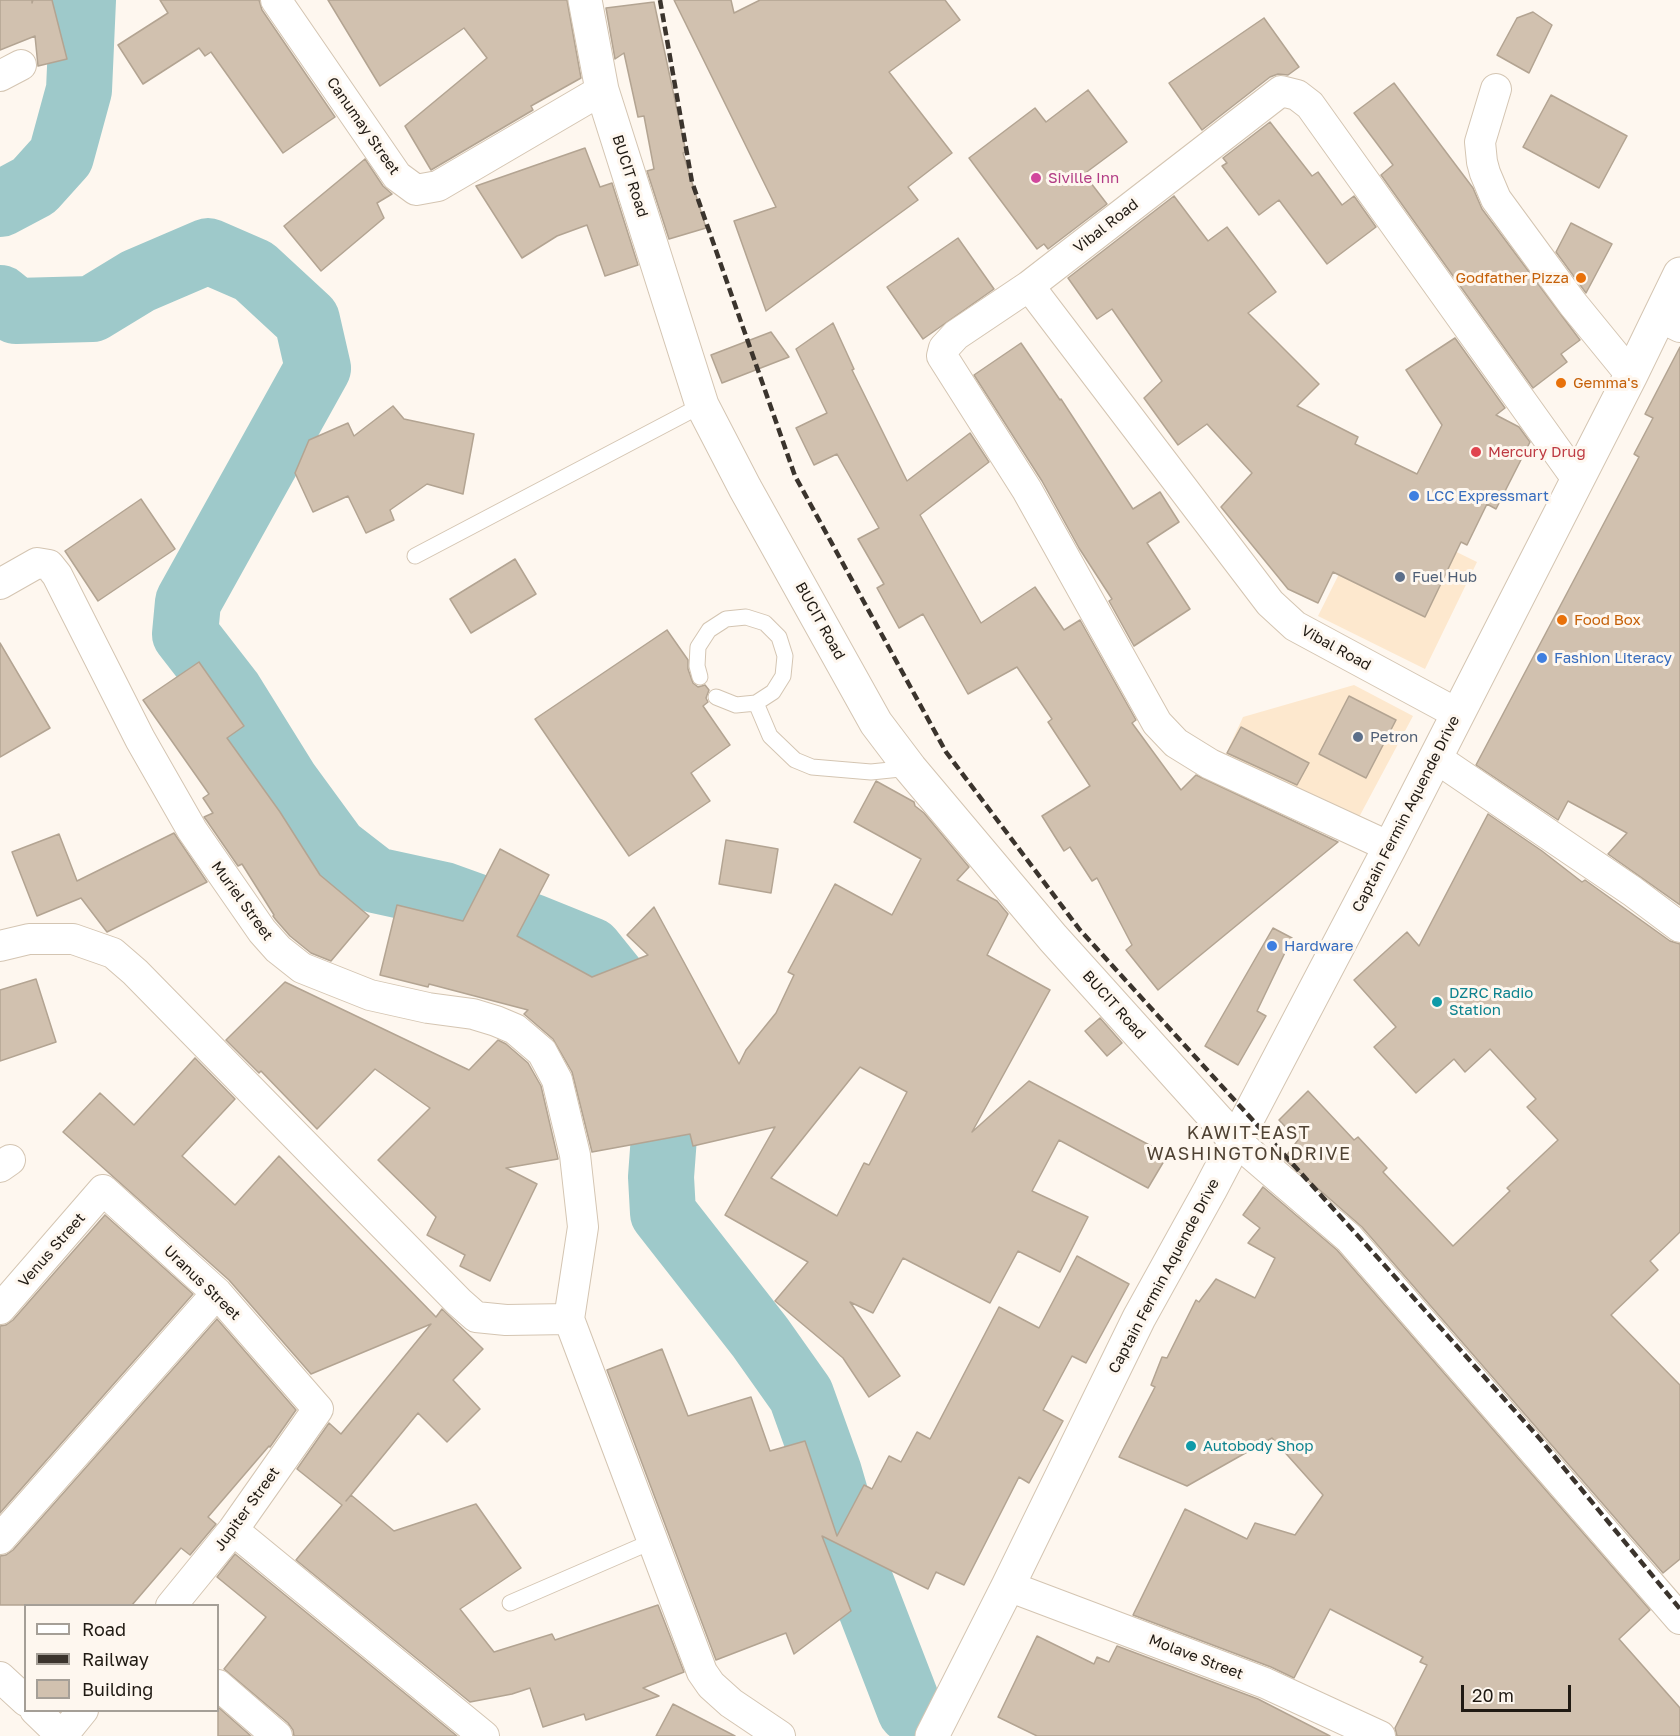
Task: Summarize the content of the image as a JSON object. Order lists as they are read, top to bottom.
{
  "streets": {
    "main road": ["BUCIT Road", "Captain Fermin Aquende Drive"],
    "street": [
      "Canumay Street",
      "Vibal Road",
      "Muriel Street",
      "Venus Street",
      "Uranus Street",
      "Jupiter Street",
      "Molave Street"
    ]
  },
  "crossings": [
    ["Canumay Street", "BUCIT Road"],
    ["BUCIT Road", "Captain Fermin Aquende Drive"],
    ["Vibal Road", "Captain Fermin Aquende Drive"],
    ["Captain Fermin Aquende Drive", "Molave Street"],
    ["Venus Street", "Uranus Street"],
    ["Uranus Street", "Jupiter Street"]
  ],
  "districts": ["KAWIT-EAST WASHINGTON DRIVE"],
  "places": [
    "Siville Inn",
    "Godfather Pizza",
    "Gemma's",
    "Mercury Drug",
    "LCC Expressmart",
    "Fuel Hub",
    "Food Box",
    "Fashion Literacy",
    "Petron",
    "Hardware",
    "DZRC Radio Station",
    "Autobody Shop"
  ],
  "legend": ["Road", "Railway", "Building"],
  "scale_bar": "20 m"
}
